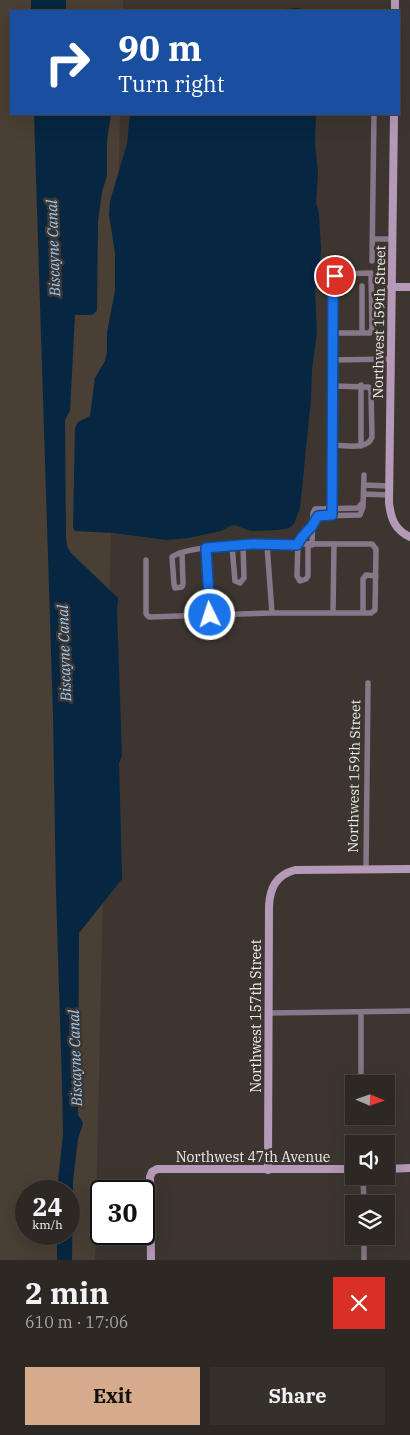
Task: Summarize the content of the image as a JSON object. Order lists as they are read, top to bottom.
{
  "streets": {
    "street": ["Northwest 159th Street", "Northwest 157th Street", "Northwest 47th Avenue"]
  },
  "crossings": [
    ["Northwest 159th Street", "Northwest 157th Street"],
    ["Northwest 157th Street", "Northwest 47th Avenue"]
  ],
  "water": ["Biscayne Canal"],
  "north": "right",
  "page": {
    "turn": ["90 m", "Turn right"],
    "speed": "24 km/h",
    "limit": "30",
    "heading": ["2 min", "610 m · 17:06"],
    "buttons": ["Exit", "Share"]
  }
}
